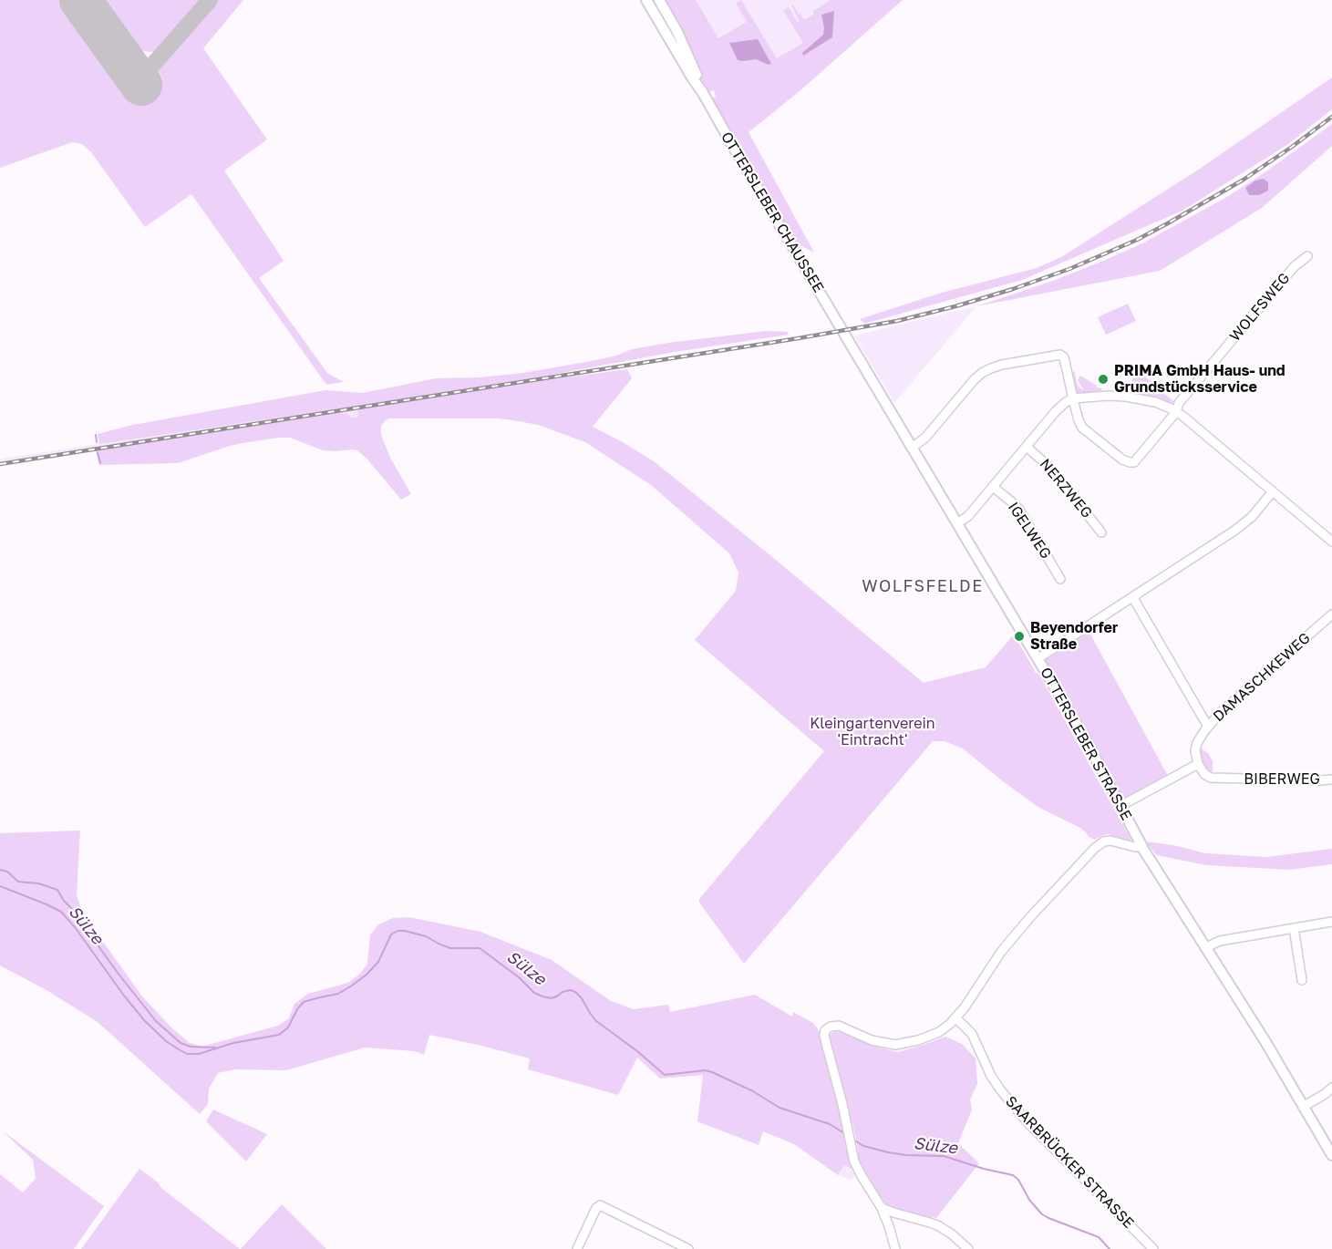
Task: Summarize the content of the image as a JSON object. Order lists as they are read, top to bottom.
{
  "streets": {
    "main road": ["OTTERSLEBER CHAUSSEE", "OTTERSLEBER STRASSE"],
    "street": [
      "WOLFSWEG",
      "NERZWEG",
      "IGELWEG",
      "DAMASCHKEWEG",
      "BIBERWEG",
      "SAARBRÜCKER STRASSE"
    ]
  },
  "crossings": [
    ["OTTERSLEBER CHAUSSEE", "OTTERSLEBER STRASSE"],
    ["DAMASCHKEWEG", "BIBERWEG"]
  ],
  "districts": ["WOLFSFELDE"],
  "water": ["Sülze"],
  "parks": ["Kleingartenverein 'Eintracht'"],
  "places": ["PRIMA GmbH Haus- und Grundstücksservice", "Beyendorfer Straße"]
}
